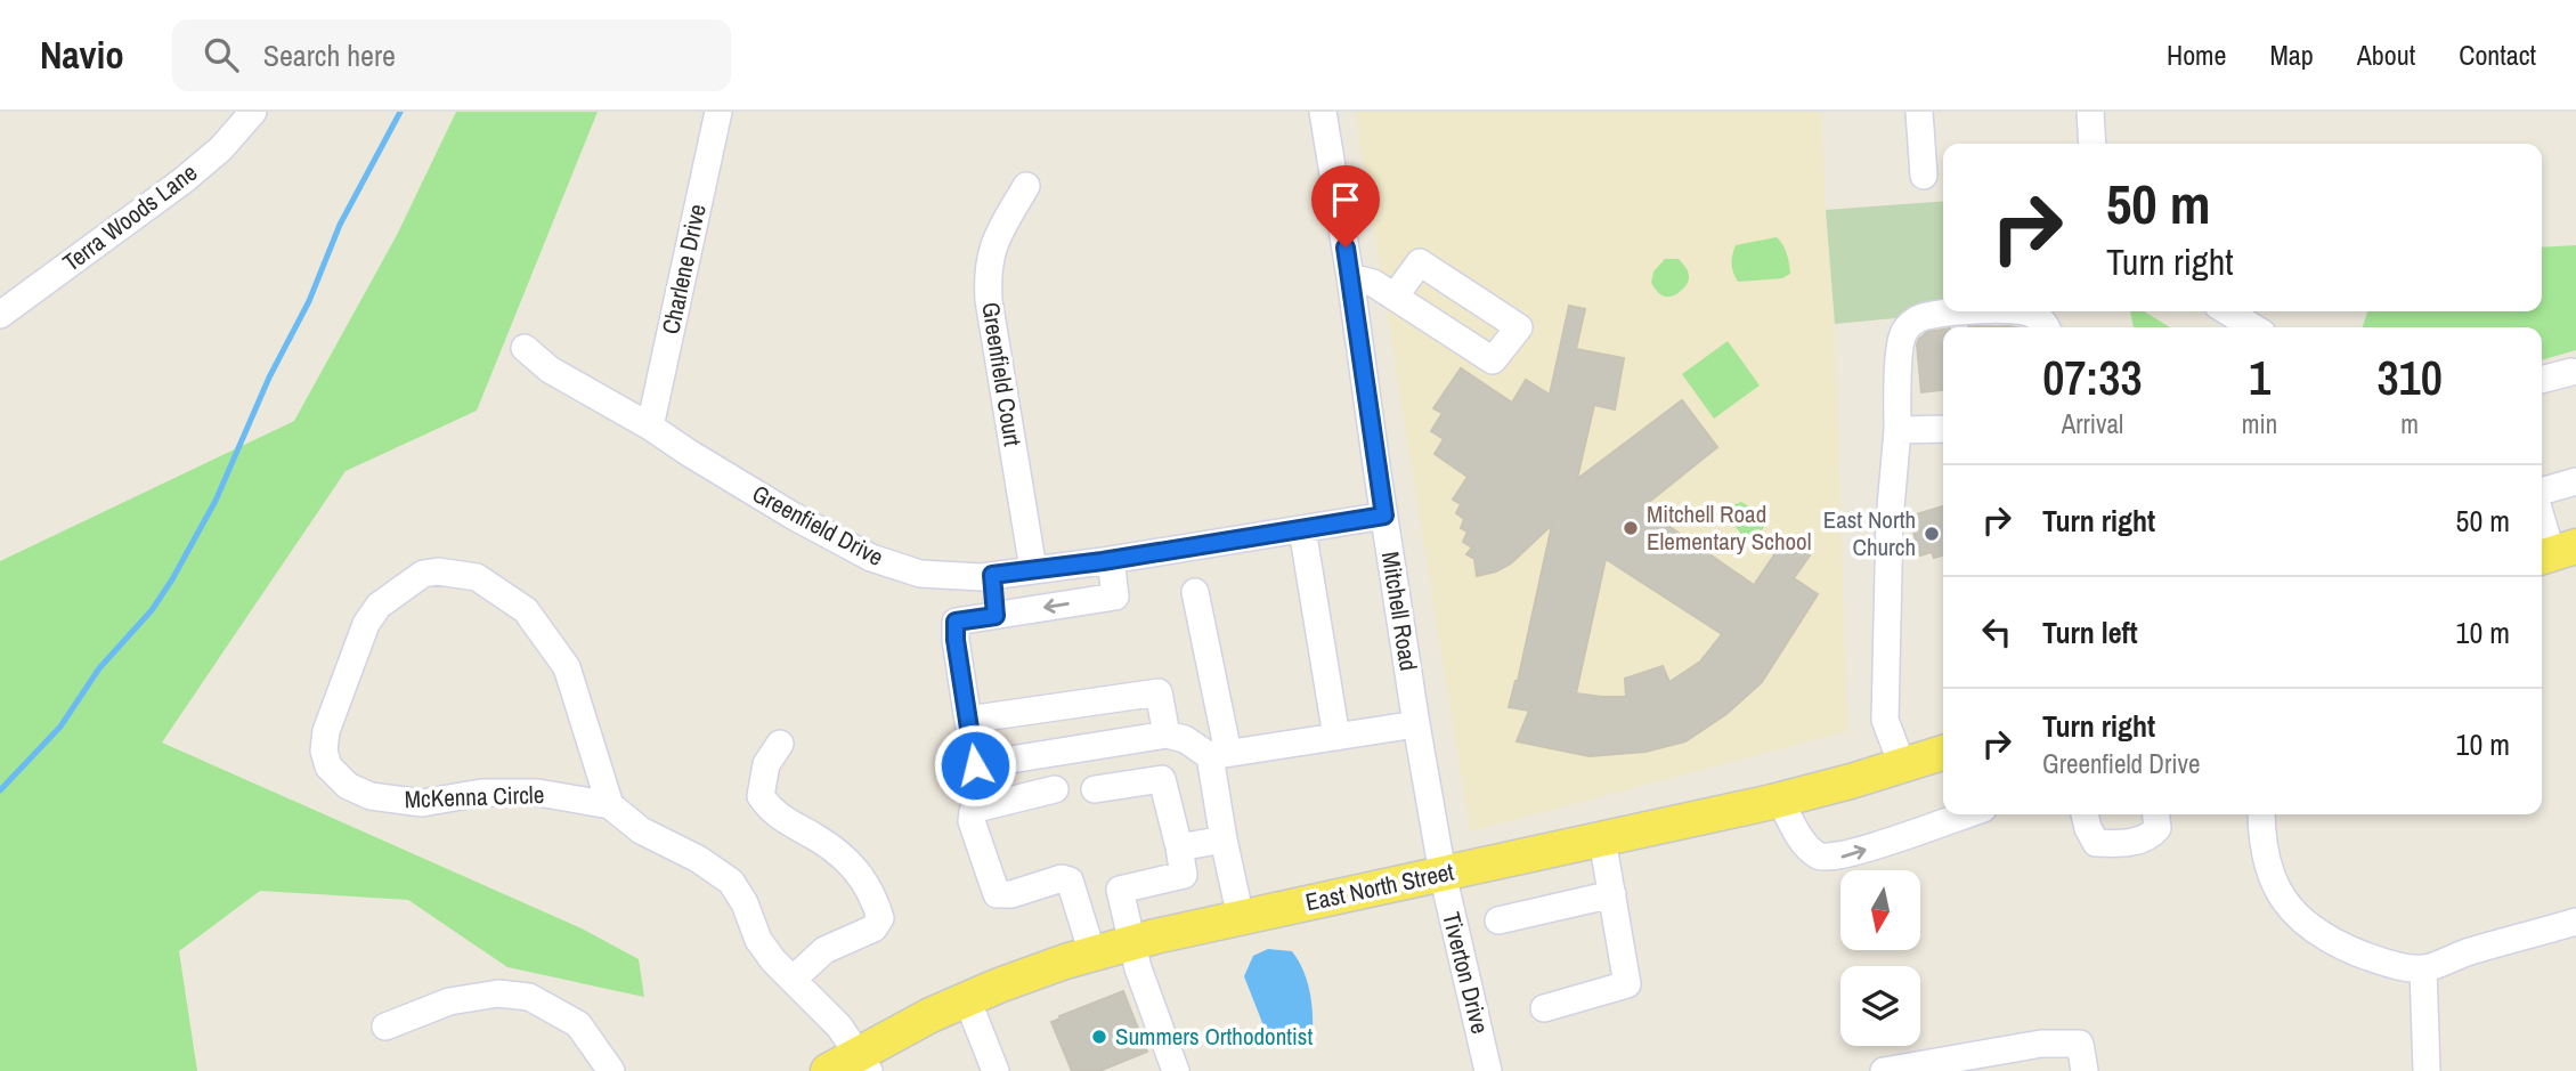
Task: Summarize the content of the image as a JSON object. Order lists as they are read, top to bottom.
{
  "streets": {
    "main road": ["East North Street"],
    "street": [
      "Terra Woods Lane",
      "Charlene Drive",
      "Greenfield Court",
      "Greenfield Drive",
      "Mitchell Road",
      "McKenna Circle",
      "Tiverton Drive"
    ]
  },
  "crossings": [
    ["Charlene Drive", "Greenfield Drive"],
    ["Greenfield Court", "Greenfield Drive"],
    ["Greenfield Drive", "Mitchell Road"],
    ["Mitchell Road", "East North Street"],
    ["Mitchell Road", "Tiverton Drive"],
    ["McKenna Circle", "East North Street"],
    ["East North Street", "Tiverton Drive"]
  ],
  "places": ["Mitchell Road Elementary School", "East North Church", "Summers Orthodontist"],
  "north": "bottom",
  "page": {
    "header": "Navio",
    "search": "Search here",
    "nav": [
      "Home",
      "Map",
      "About",
      "Contact"
    ],
    "turn": ["50 m", "Turn right"],
    "eta": [
      "07:33",
      "Arrival",
      "1",
      "min",
      "310",
      "m"
    ],
    "list": [
      {
        "name": "Turn right",
        "value": "50 m"
      },
      {
        "name": "Turn left",
        "value": "10 m"
      },
      {
        "name": "Turn right",
        "note": "Greenfield Drive",
        "value": "10 m"
      }
    ]
  }
}
